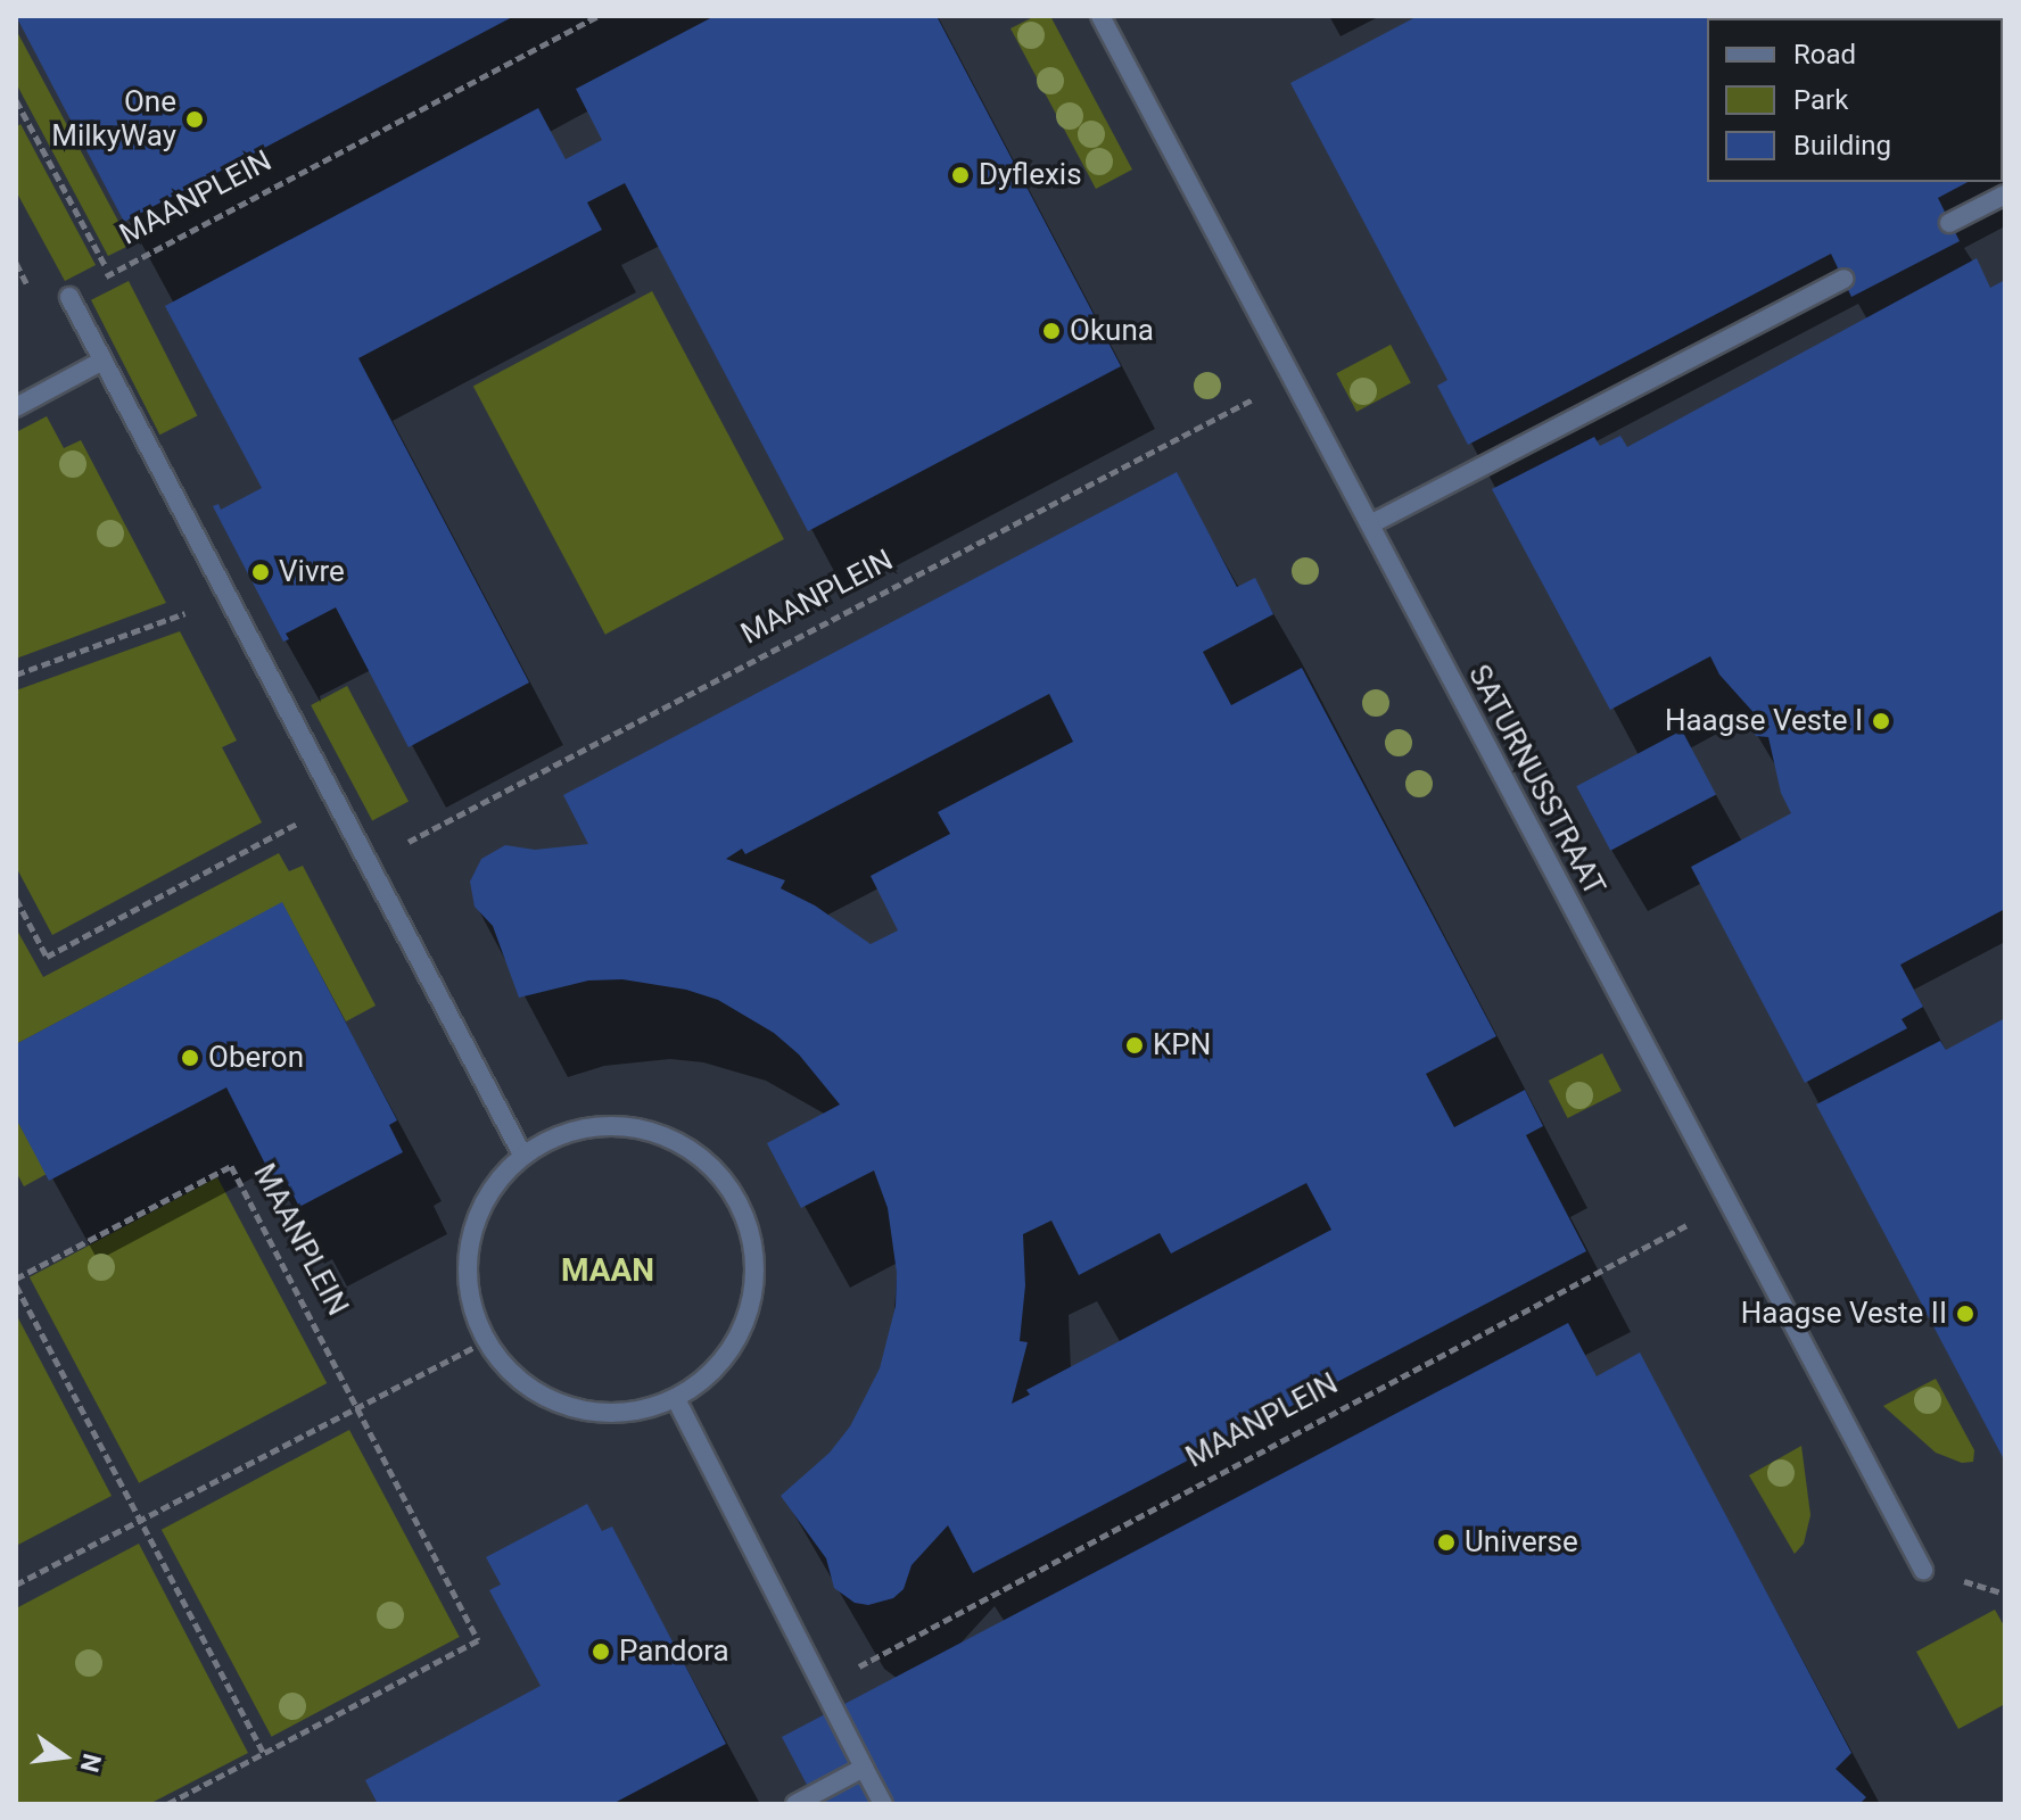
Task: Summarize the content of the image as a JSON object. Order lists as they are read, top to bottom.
{
  "streets": {
    "street": ["SATURNUSSTRAAT"],
    "path": ["MAANPLEIN"]
  },
  "crossings": [
    ["MAANPLEIN", "SATURNUSSTRAAT"]
  ],
  "districts": ["MAAN"],
  "places": [
    "One MilkyWay",
    "Dyflexis",
    "Okuna",
    "Vivre",
    "Haagse Veste I",
    "KPN",
    "Oberon",
    "Haagse Veste II",
    "Universe",
    "Pandora"
  ],
  "legend": ["Road", "Park", "Building"],
  "north": "right"
}
